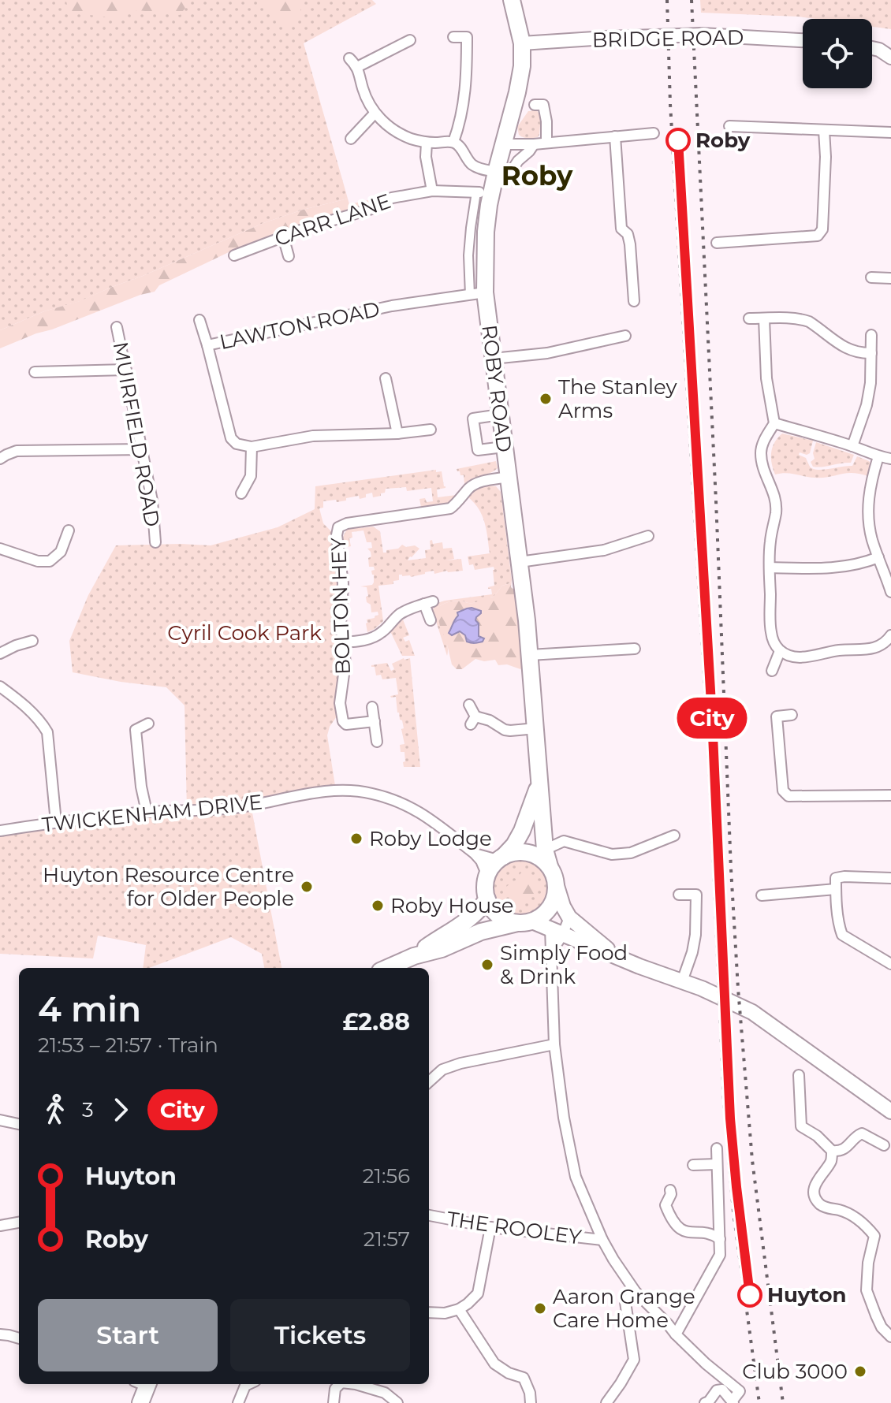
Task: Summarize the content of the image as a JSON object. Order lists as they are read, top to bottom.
{
  "streets": {
    "main road": ["ROBY ROAD"],
    "street": [
      "BRIDGE ROAD",
      "CARR LANE",
      "LAWTON ROAD",
      "MUIRFIELD ROAD",
      "BOLTON HEY",
      "TWICKENHAM DRIVE",
      "THE ROOLEY"
    ]
  },
  "crossings": [
    ["BRIDGE ROAD", "ROBY ROAD"],
    ["LAWTON ROAD", "ROBY ROAD"],
    ["ROBY ROAD", "BOLTON HEY"],
    ["ROBY ROAD", "TWICKENHAM DRIVE"]
  ],
  "districts": ["Roby"],
  "parks": ["Cyril Cook Park"],
  "places": [
    "Roby",
    "The Stanley Arms",
    "Roby Lodge",
    "Huyton Resource Centre for Older People",
    "Roby House",
    "Simply Food & Drink",
    "Huyton",
    "Aaron Grange Care Home",
    "Club 3000"
  ],
  "page": {
    "on_map": "City",
    "heading": ["4 min", "21:53 – 21:57 · Train", "£2.88"],
    "legs": ["3", "City"],
    "list": [
      {
        "name": "Huyton",
        "value": "21:56"
      },
      {
        "name": "Roby",
        "value": "21:57"
      }
    ],
    "buttons": ["Start", "Tickets"]
  }
}
